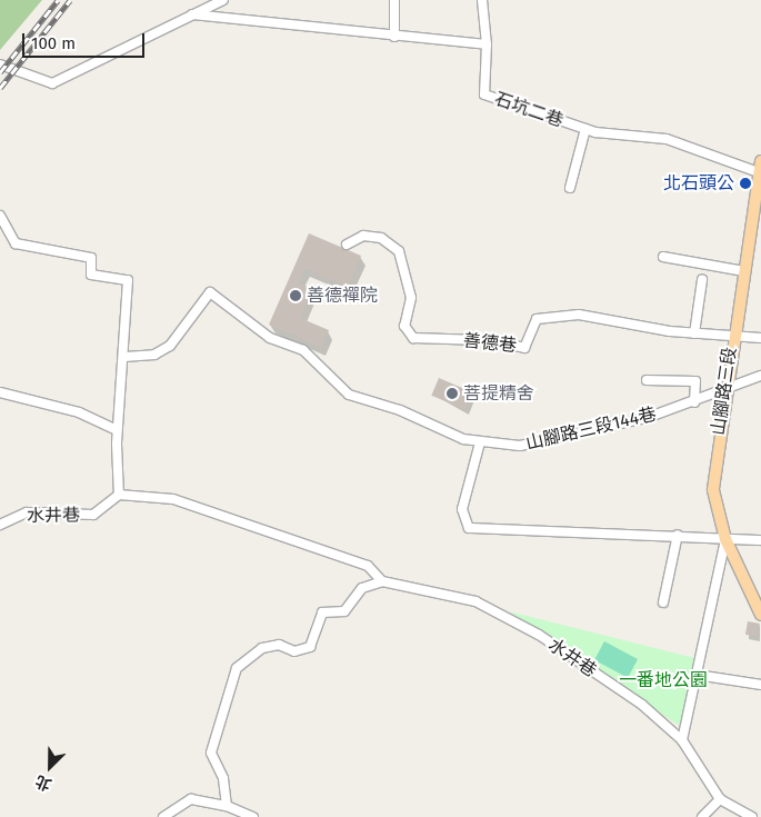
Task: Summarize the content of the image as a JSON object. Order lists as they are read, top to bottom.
{
  "streets": {
    "main road": ["山腳路三段"],
    "street": [
      "石坑二巷",
      "善德巷",
      "山腳路三段144巷",
      "水井巷"
    ]
  },
  "crossings": [
    ["石坑二巷", "山腳路三段"],
    ["善德巷", "山腳路三段"],
    ["山腳路三段", "山腳路三段144巷"]
  ],
  "parks": ["一番地公園"],
  "places": ["北石頭公", "善德禪院", "菩提精舍"],
  "scale_bar": "100 m",
  "north": "bottom left"
}
